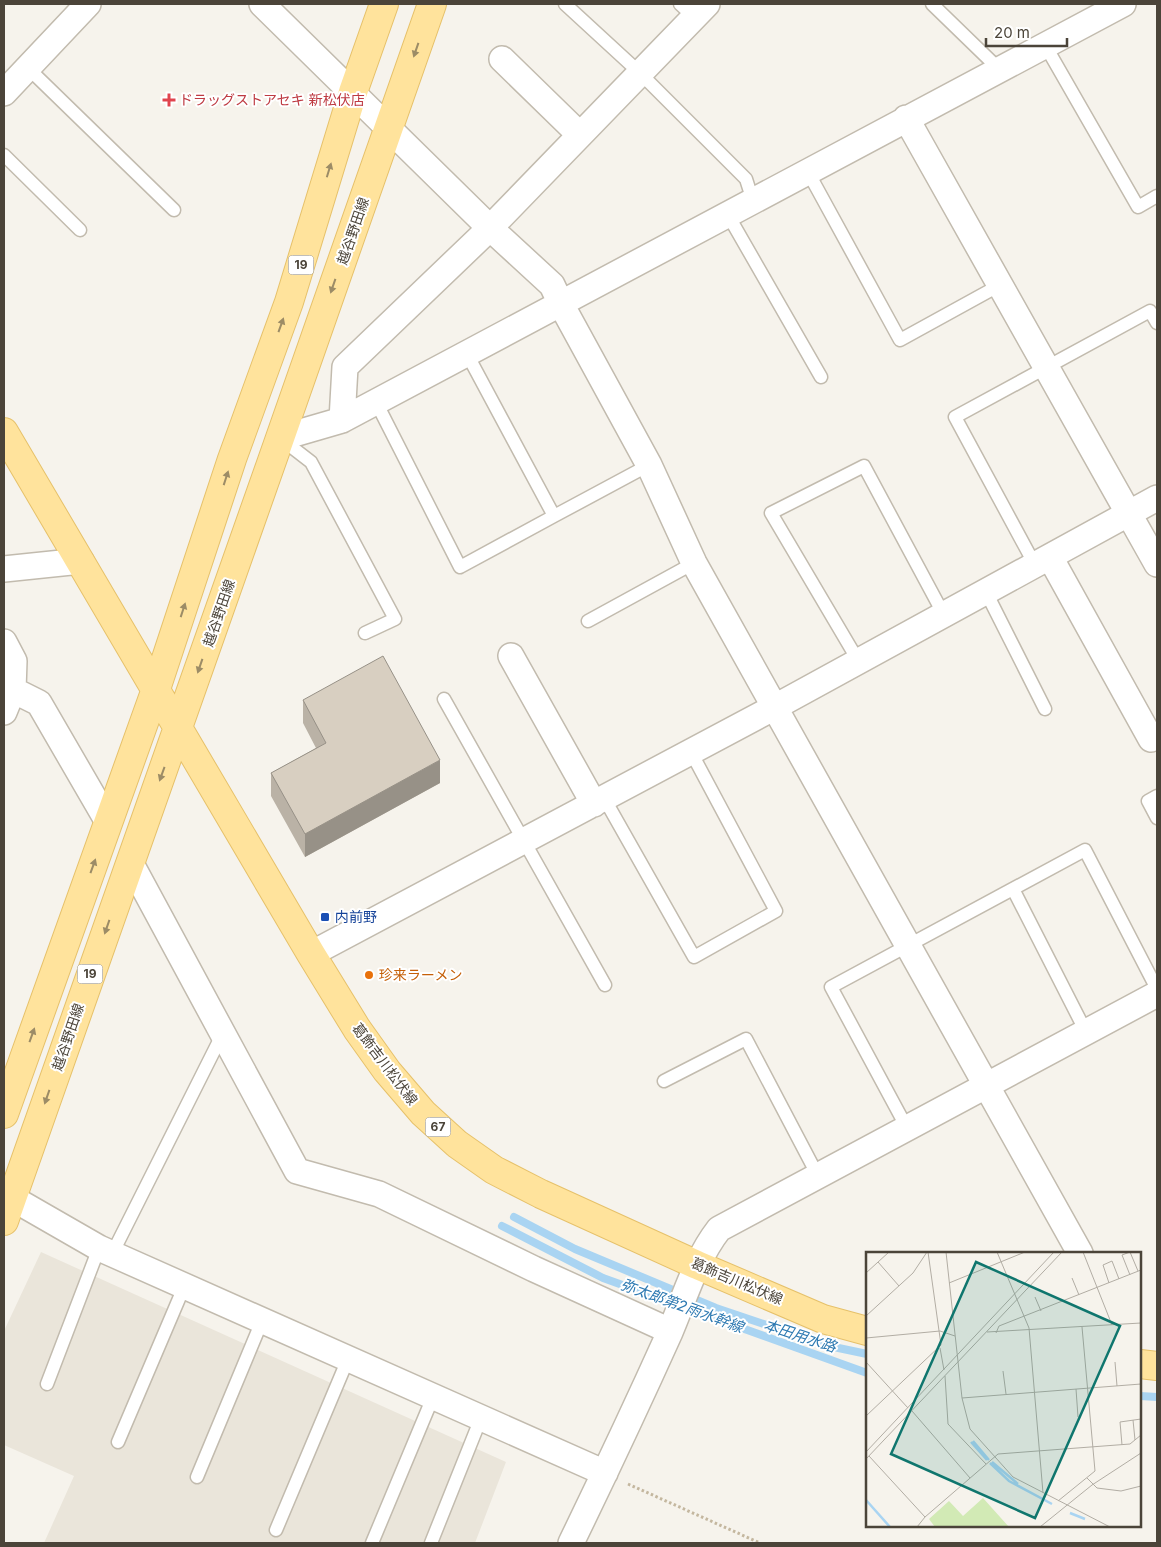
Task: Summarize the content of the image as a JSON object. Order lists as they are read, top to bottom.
{
  "streets": {
    "main road": [
      "越谷野田線",
      "19",
      "葛飾吉川松伏線",
      "67"
    ]
  },
  "crossings": [
    ["越谷野田線", "葛飾吉川松伏線"],
    ["19", "葛飾吉川松伏線"]
  ],
  "water": ["弥太郎第2雨水幹線", "本田用水路"],
  "places": {
    "health": ["ドラッグストアセキ 新松伏店"],
    "transit": ["内前野"],
    "other": ["珍来ラーメン"]
  },
  "scale_bar": "20 m"
}
